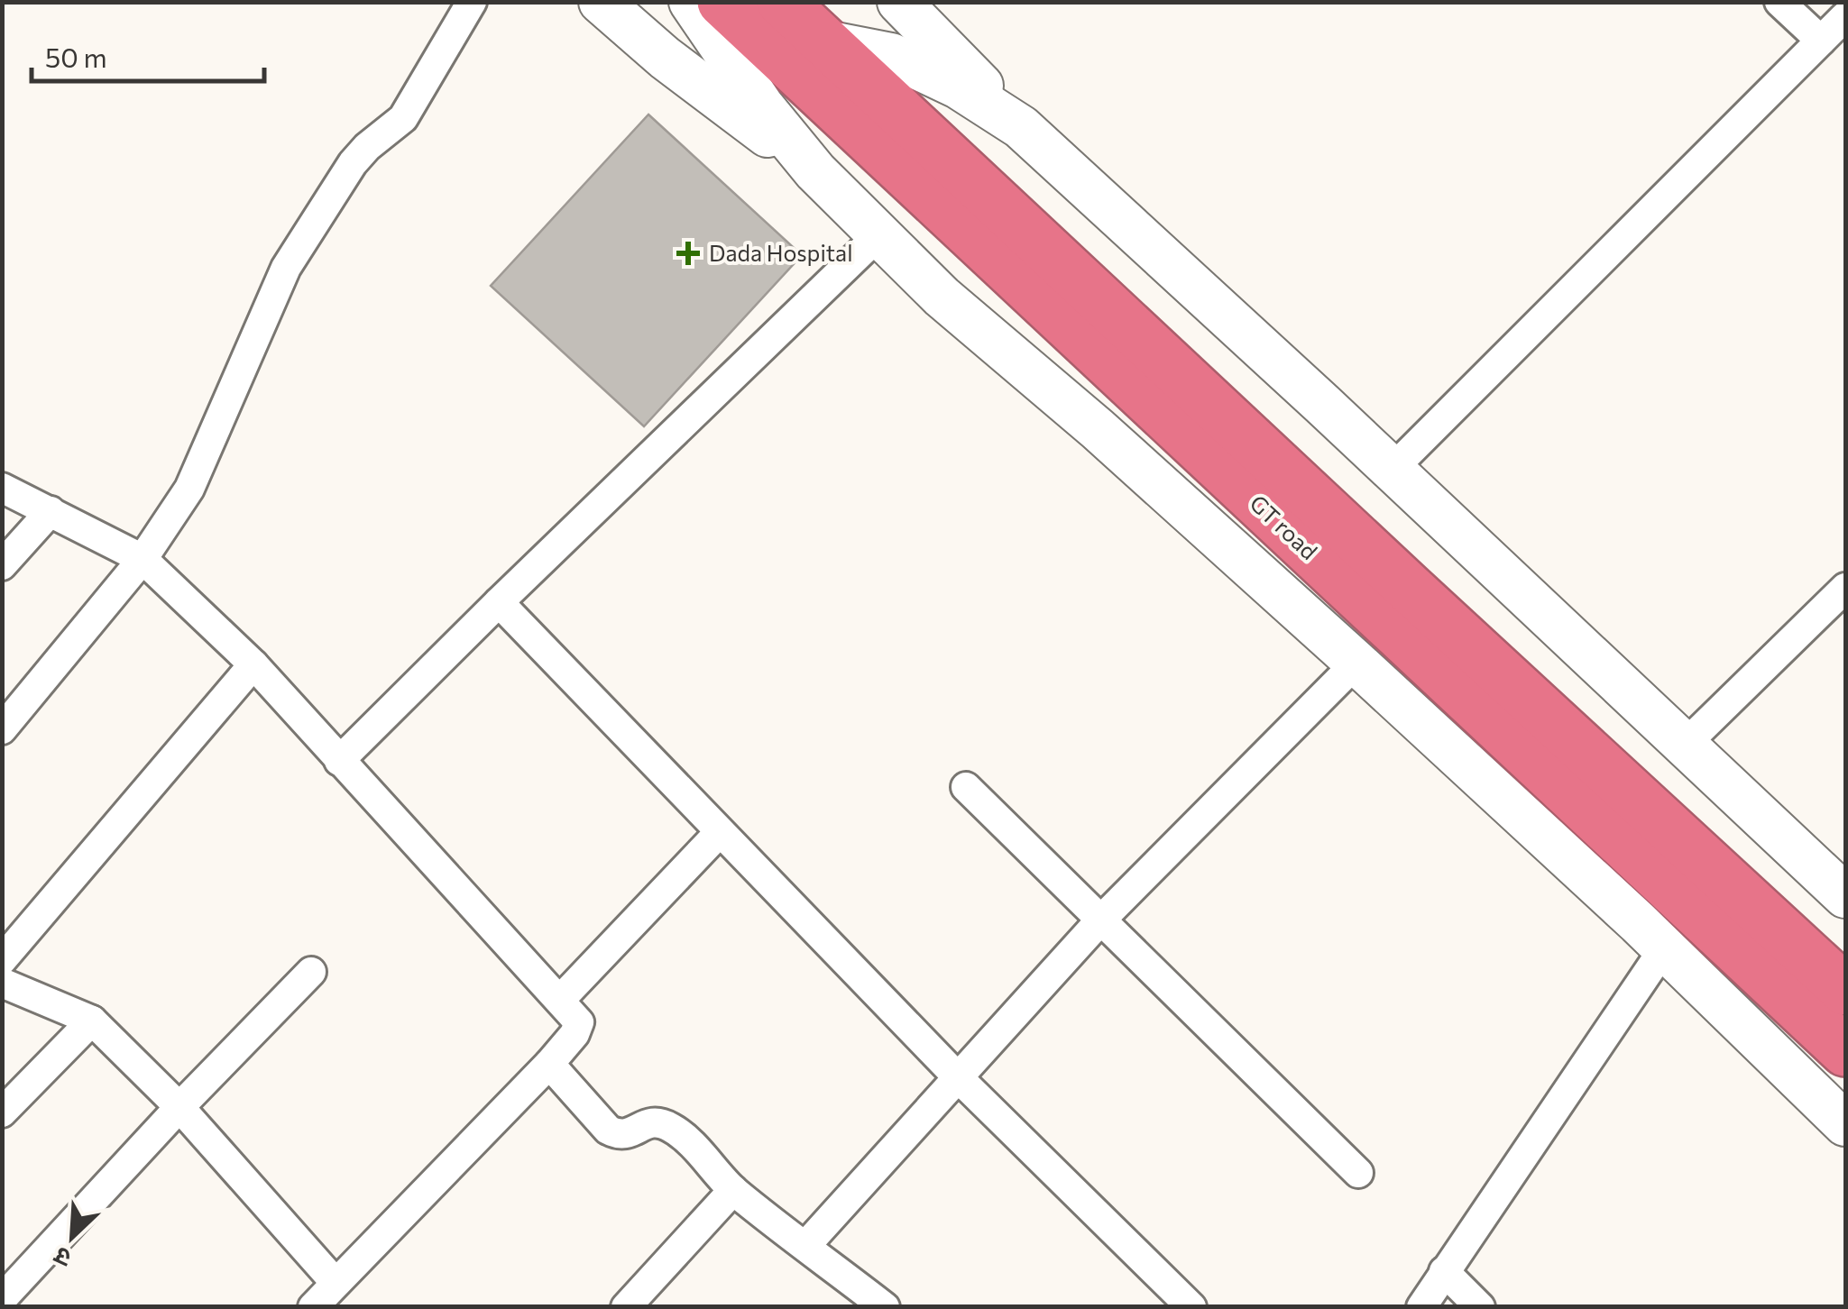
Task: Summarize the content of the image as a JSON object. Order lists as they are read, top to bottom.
{
  "streets": {
    "highway": ["GT road"]
  },
  "places": {
    "health": ["Dada Hospital"]
  },
  "scale_bar": "50 m",
  "north": "bottom left"
}
